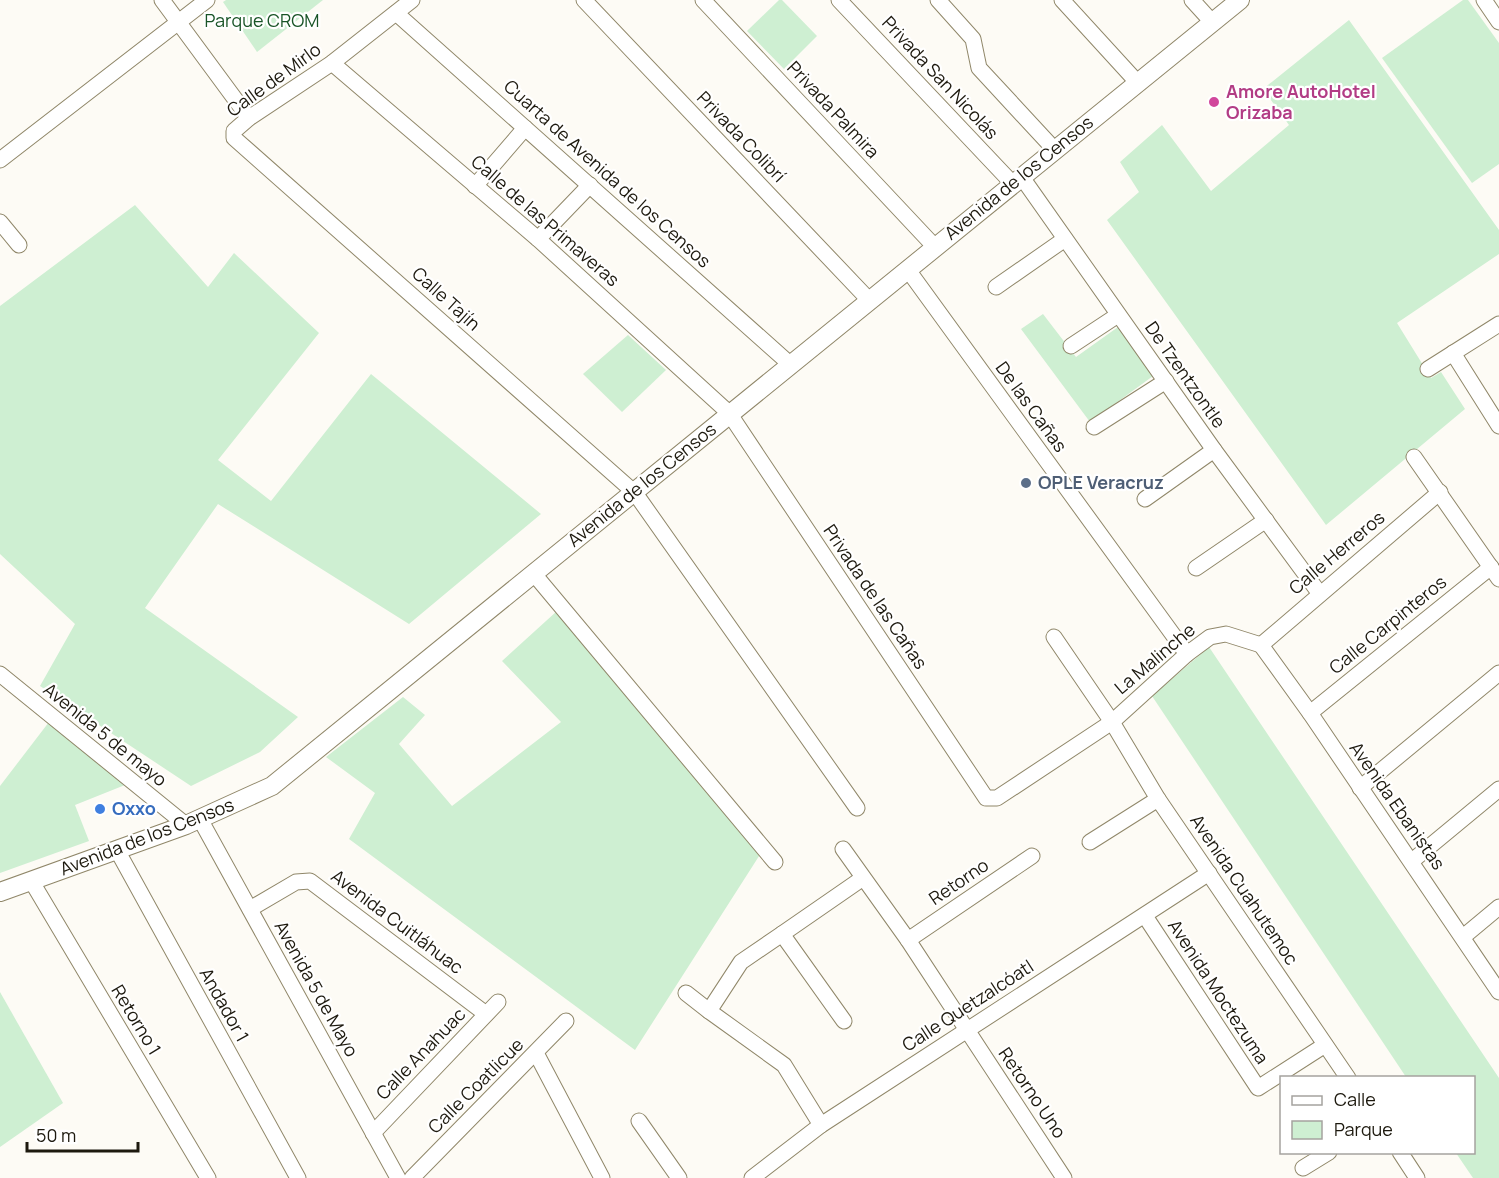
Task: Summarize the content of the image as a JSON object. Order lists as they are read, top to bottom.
{
  "streets": {
    "street": [
      "Privada San Nicolás",
      "Calle de Mirlo",
      "Privada Palmira",
      "Privada Colibrí",
      "Cuarta de Avenida de los Censos",
      "Avenida de los Censos",
      "Calle de las Primaveras",
      "Calle Tajín",
      "De Tzentzontle",
      "De las Cañas",
      "Calle Herreros",
      "Privada de las Cañas",
      "Calle Carpinteros",
      "La Malinche",
      "Avenida 5 de mayo",
      "Avenida Ebanistas",
      "Retorno",
      "Avenida Cuahutemoc",
      "Avenida Cuitláhuac",
      "Avenida 5 de Mayo",
      "Avenida Moctezuma",
      "Andador 1",
      "Calle Quetzalcóatl",
      "Retorno 1",
      "Calle Anahuac",
      "Calle Coatlicue",
      "Retorno Uno"
    ]
  },
  "crossings": [
    ["Privada San Nicolás", "Avenida de los Censos"],
    ["Privada San Nicolás", "De Tzentzontle"],
    ["Calle de Mirlo", "Cuarta de Avenida de los Censos"],
    ["Calle de Mirlo", "Calle de las Primaveras"],
    ["Calle de Mirlo", "Calle Tajín"],
    ["Privada Palmira", "Avenida de los Censos"],
    ["Privada Colibrí", "Avenida de los Censos"],
    ["Cuarta de Avenida de los Censos", "Avenida de los Censos"],
    ["Avenida de los Censos", "Calle de las Primaveras"],
    ["Avenida de los Censos", "Calle Tajín"],
    ["Avenida de los Censos", "De Tzentzontle"],
    ["Avenida de los Censos", "De las Cañas"],
    ["Avenida de los Censos", "Privada de las Cañas"],
    ["Avenida de los Censos", "Avenida 5 de mayo"],
    ["Avenida de los Censos", "Avenida 5 de Mayo"],
    ["Avenida de los Censos", "Andador 1"],
    ["Avenida de los Censos", "Retorno 1"],
    ["Calle de las Primaveras", "Privada de las Cañas"],
    ["De Tzentzontle", "Calle Herreros"],
    ["De las Cañas", "La Malinche"],
    ["Calle Herreros", "La Malinche"],
    ["Calle Herreros", "Avenida Ebanistas"],
    ["Privada de las Cañas", "La Malinche"],
    ["Calle Carpinteros", "Avenida Ebanistas"],
    ["La Malinche", "Avenida Ebanistas"],
    ["La Malinche", "Avenida Cuahutemoc"],
    ["Avenida 5 de mayo", "Avenida 5 de Mayo"],
    ["Avenida Cuahutemoc", "Avenida Moctezuma"],
    ["Avenida Cuahutemoc", "Calle Quetzalcóatl"],
    ["Avenida Cuitláhuac", "Avenida 5 de Mayo"],
    ["Avenida Cuitláhuac", "Calle Anahuac"],
    ["Avenida 5 de Mayo", "Calle Anahuac"],
    ["Avenida Moctezuma", "Calle Quetzalcóatl"],
    ["Calle Quetzalcóatl", "Retorno Uno"]
  ],
  "parks": ["Parque CROM"],
  "places": ["Amore AutoHotel Orizaba", "OPLE Veracruz", "Oxxo"],
  "legend": ["Calle", "Parque"],
  "scale_bar": "50 m"
}
